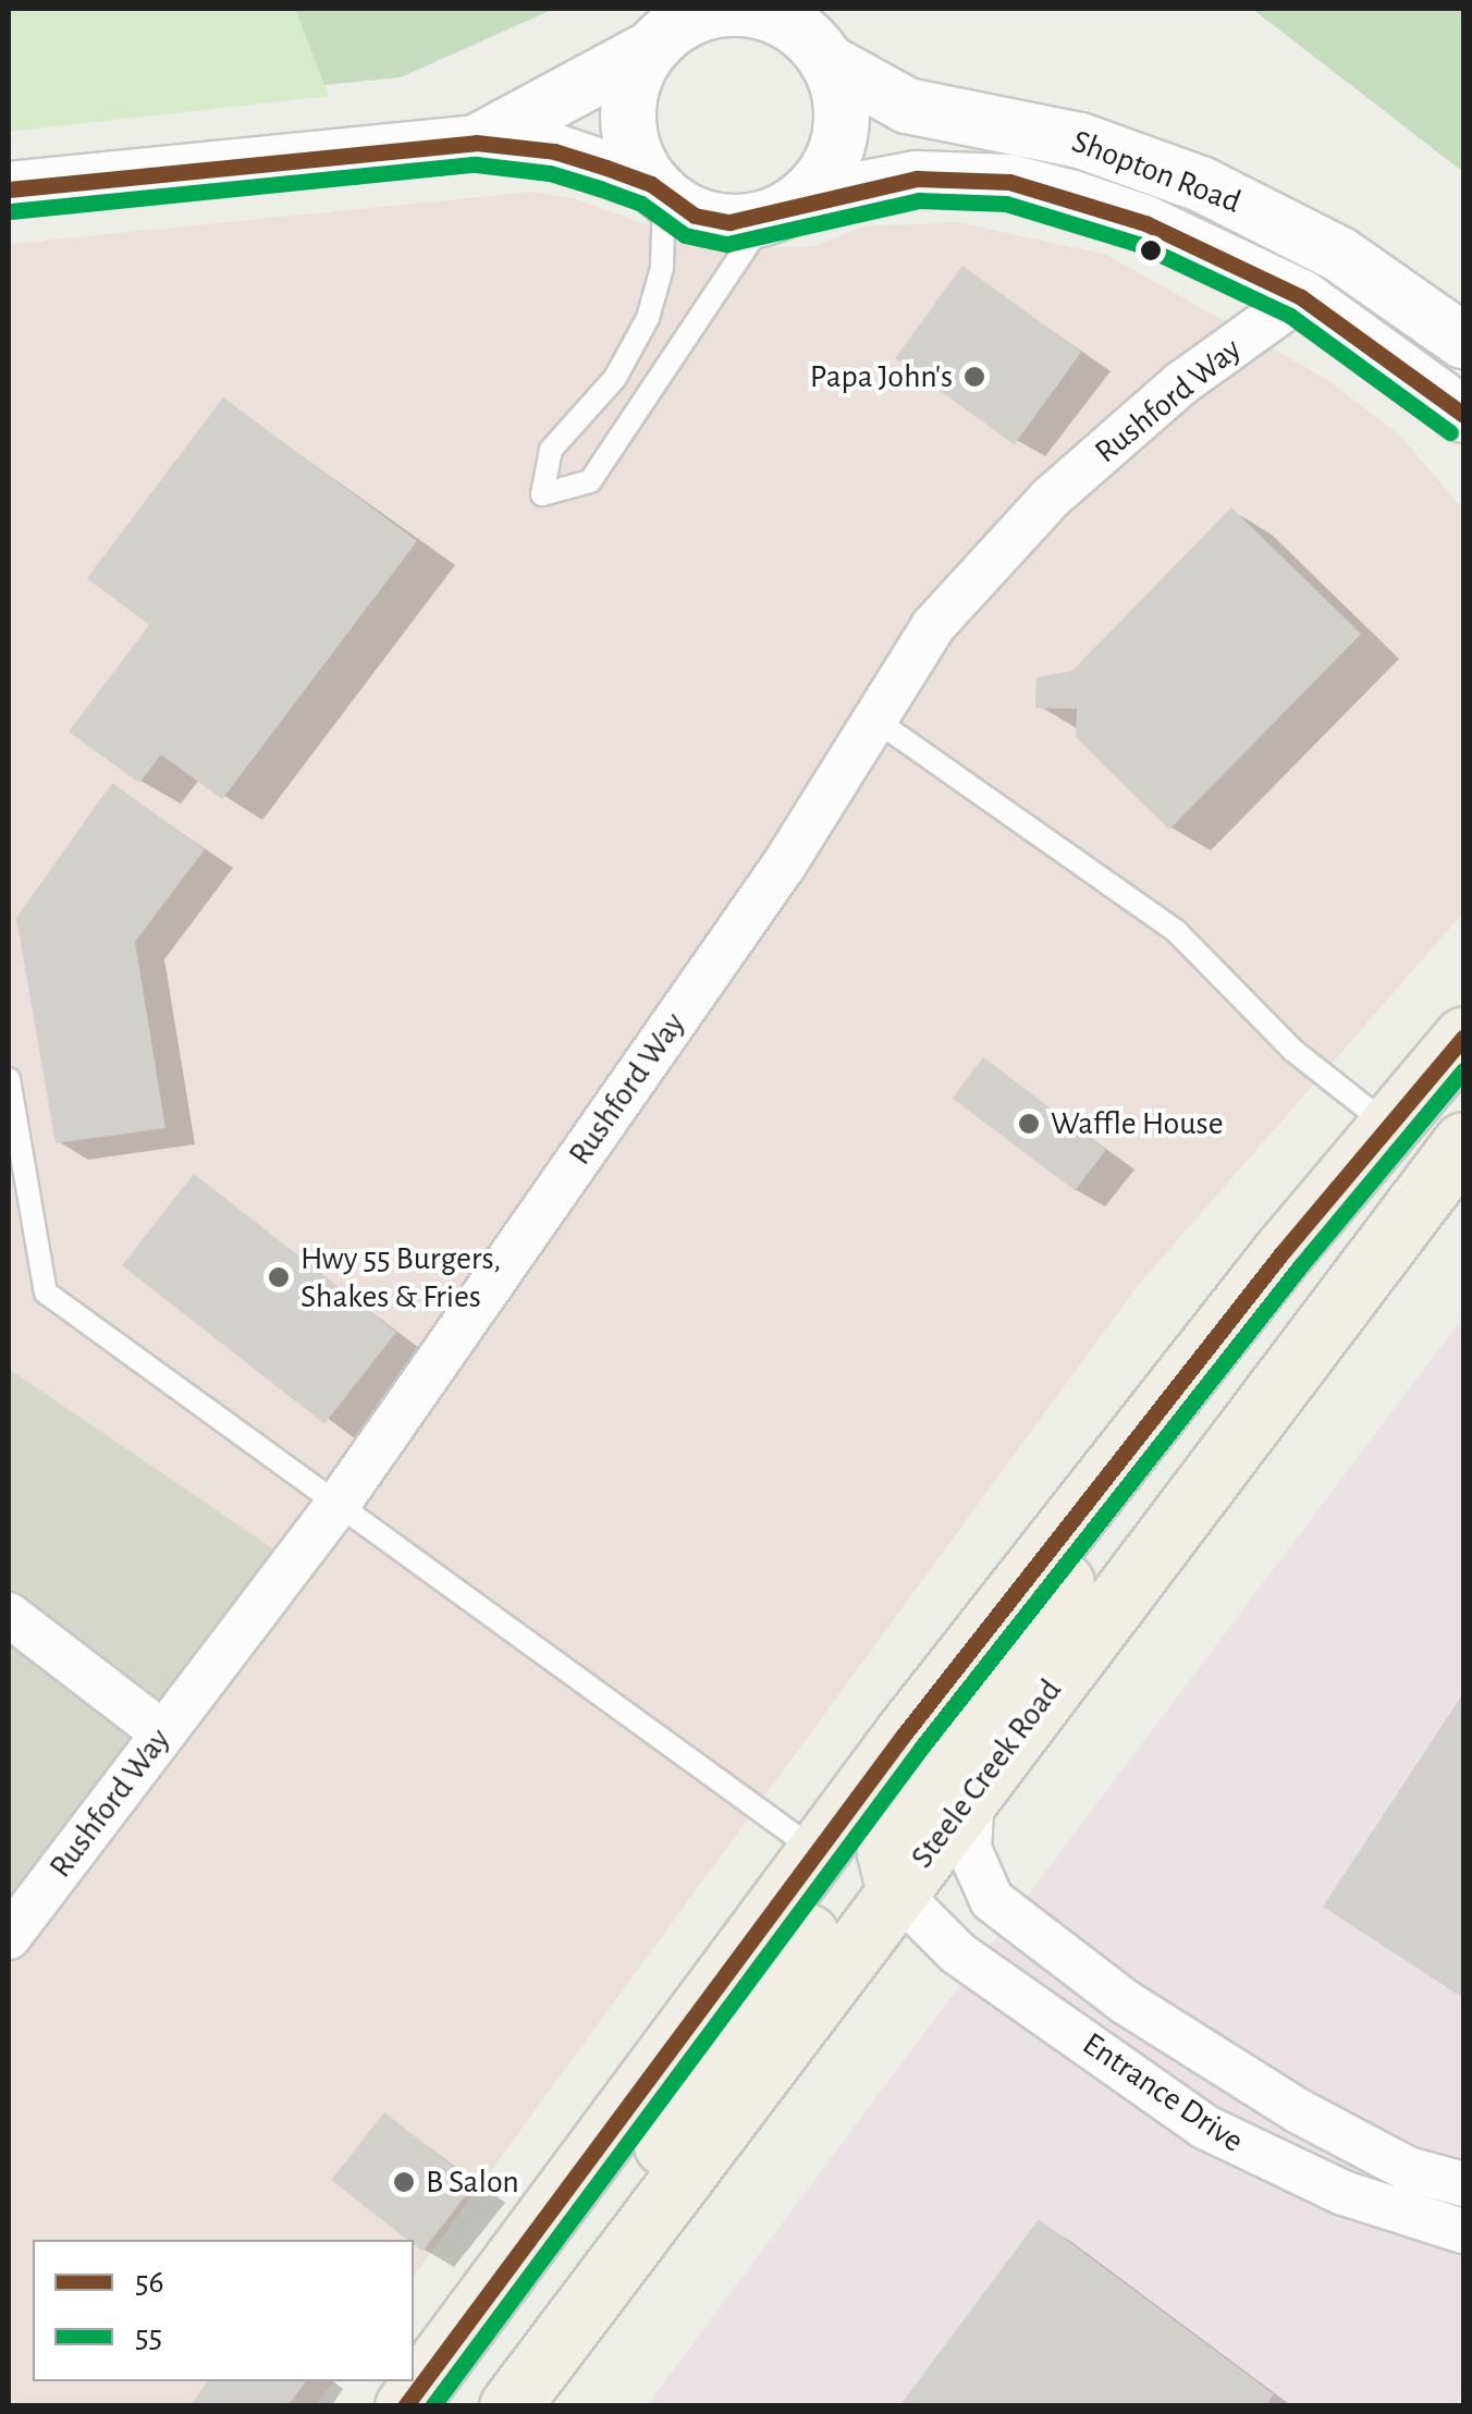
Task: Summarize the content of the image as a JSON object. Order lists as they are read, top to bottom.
{
  "streets": {
    "main road": ["Steele Creek Road"],
    "street": ["Shopton Road", "Rushford Way", "Entrance Drive"]
  },
  "crossings": [
    ["Shopton Road", "Rushford Way"],
    ["Steele Creek Road", "Entrance Drive"]
  ],
  "places": [
    "Papa John's",
    "Waffle House",
    "Hwy 55 Burgers, Shakes & Fries",
    "B Salon"
  ],
  "lines": ["transit line 56", "transit line 55"],
  "legend": ["56", "55"]
}
